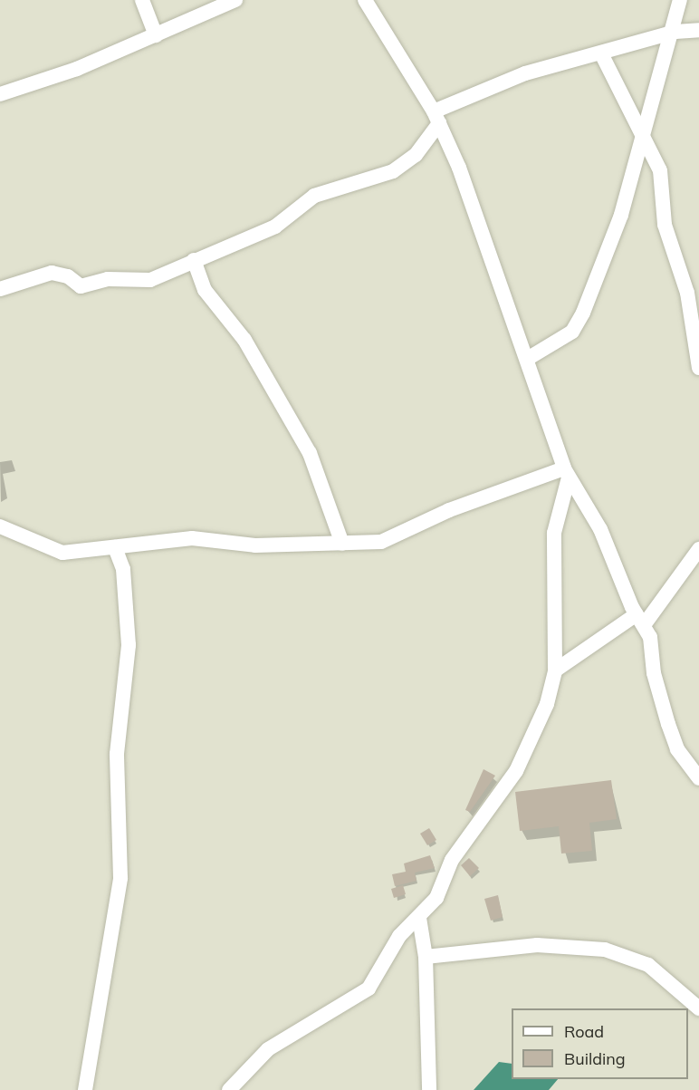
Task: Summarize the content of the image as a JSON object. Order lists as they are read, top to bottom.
{
  "legend": ["Road", "Building"]
}
